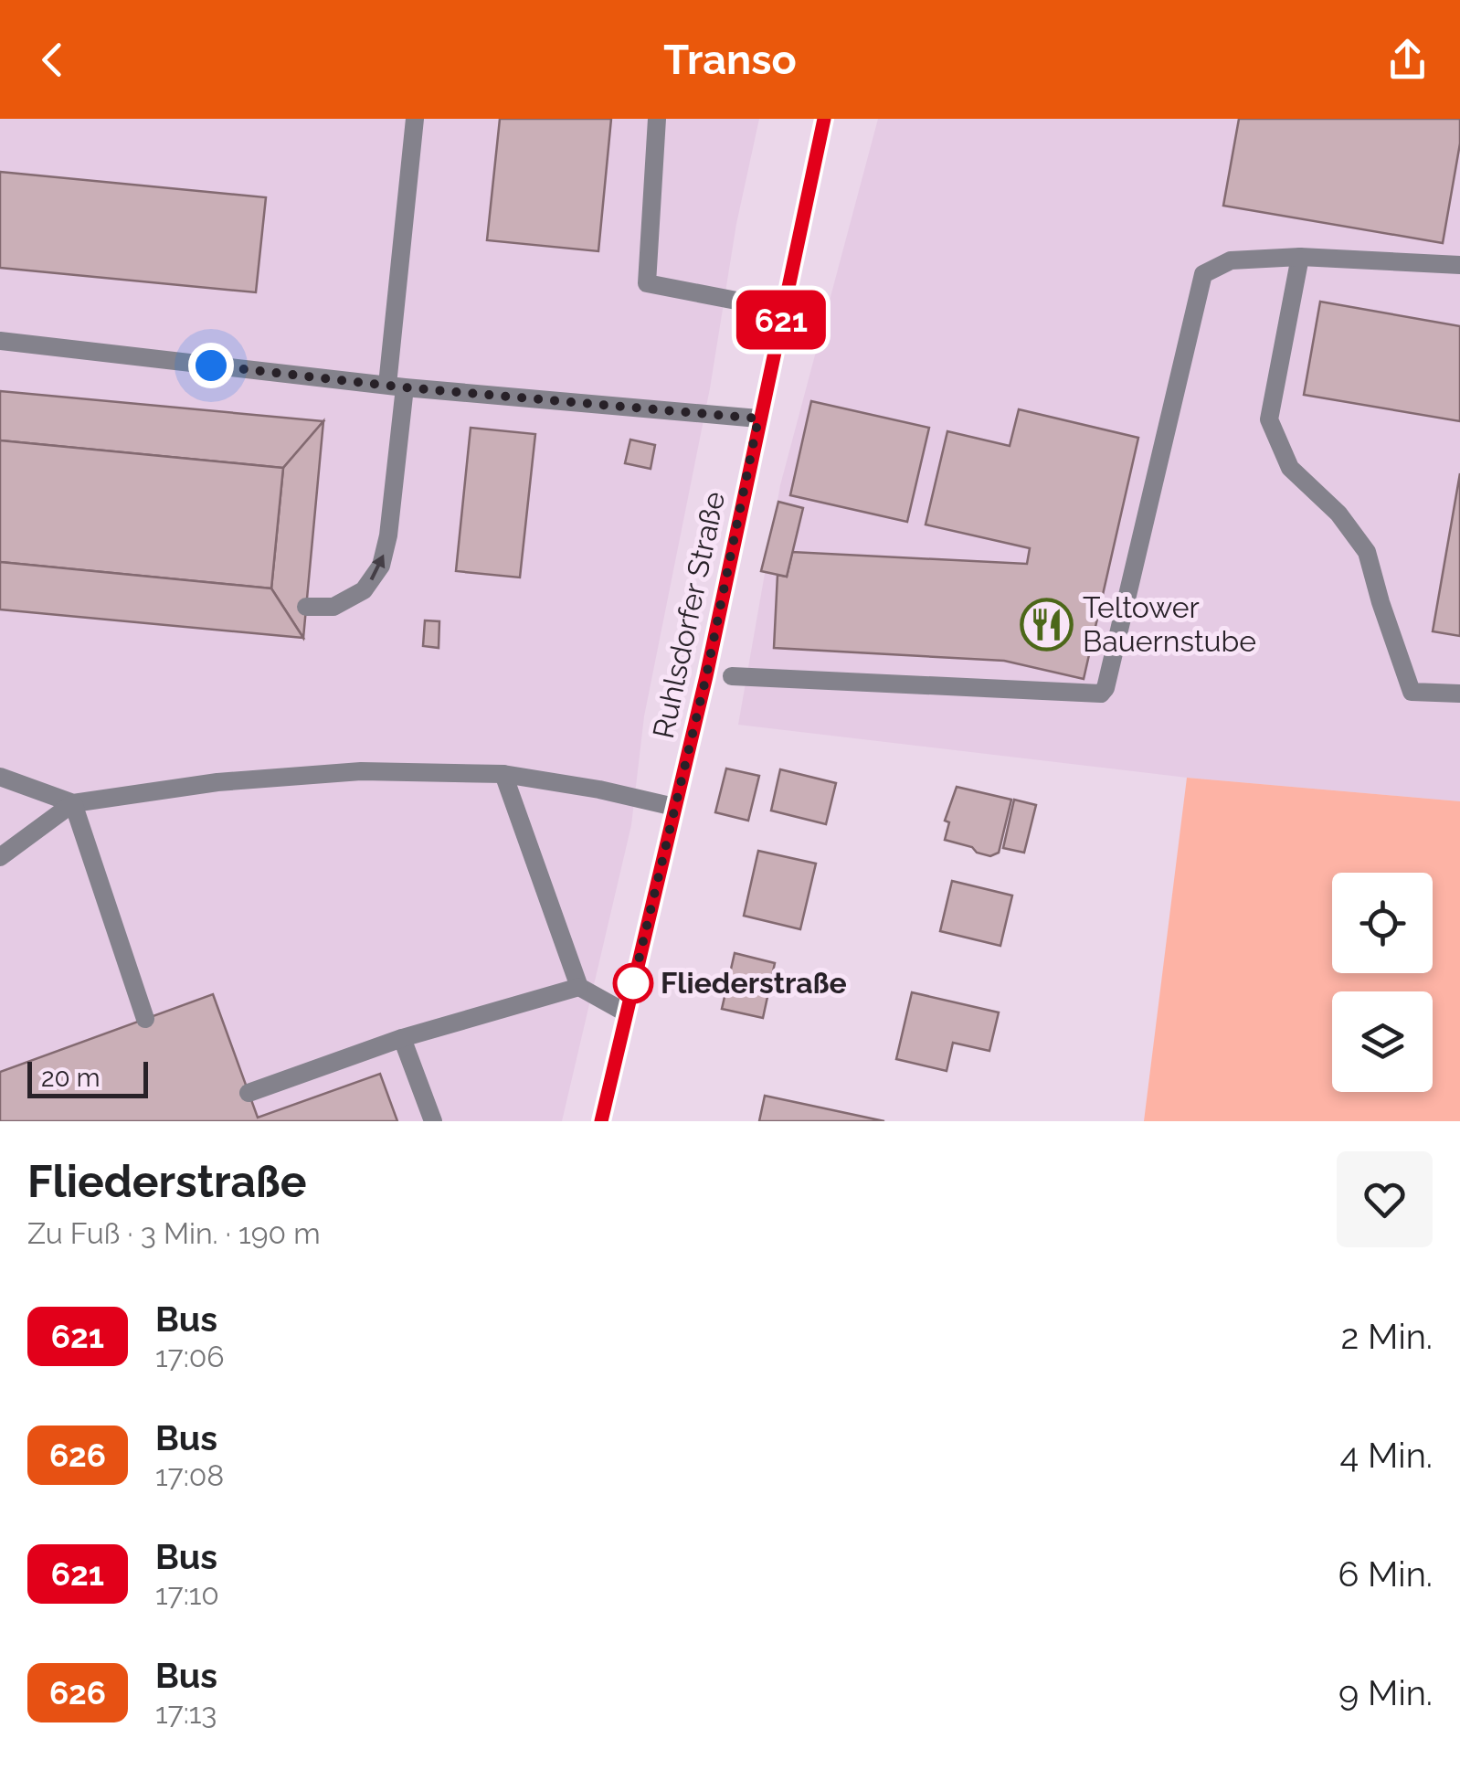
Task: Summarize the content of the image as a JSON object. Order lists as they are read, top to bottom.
{
  "streets": {
    "main road": ["Ruhlsdorfer Straße"]
  },
  "places": {
    "restaurant": ["Teltower Bauernstube"],
    "other": ["Fliederstraße"]
  },
  "lines": ["bus line 621"],
  "scale_bar": "20 m",
  "page": {
    "header": "Transo",
    "on_map": "621",
    "scale": "20 m",
    "heading": ["Fliederstraße", "Zu Fuß · 3 Min. · 190 m"],
    "list": [
      {
        "mark": "621",
        "name": "Bus",
        "note": "17:06",
        "value": "2 Min."
      },
      {
        "mark": "626",
        "name": "Bus",
        "note": "17:08",
        "value": "4 Min."
      },
      {
        "mark": "621",
        "name": "Bus",
        "note": "17:10",
        "value": "6 Min."
      },
      {
        "mark": "626",
        "name": "Bus",
        "note": "17:13",
        "value": "9 Min."
      }
    ]
  }
}
